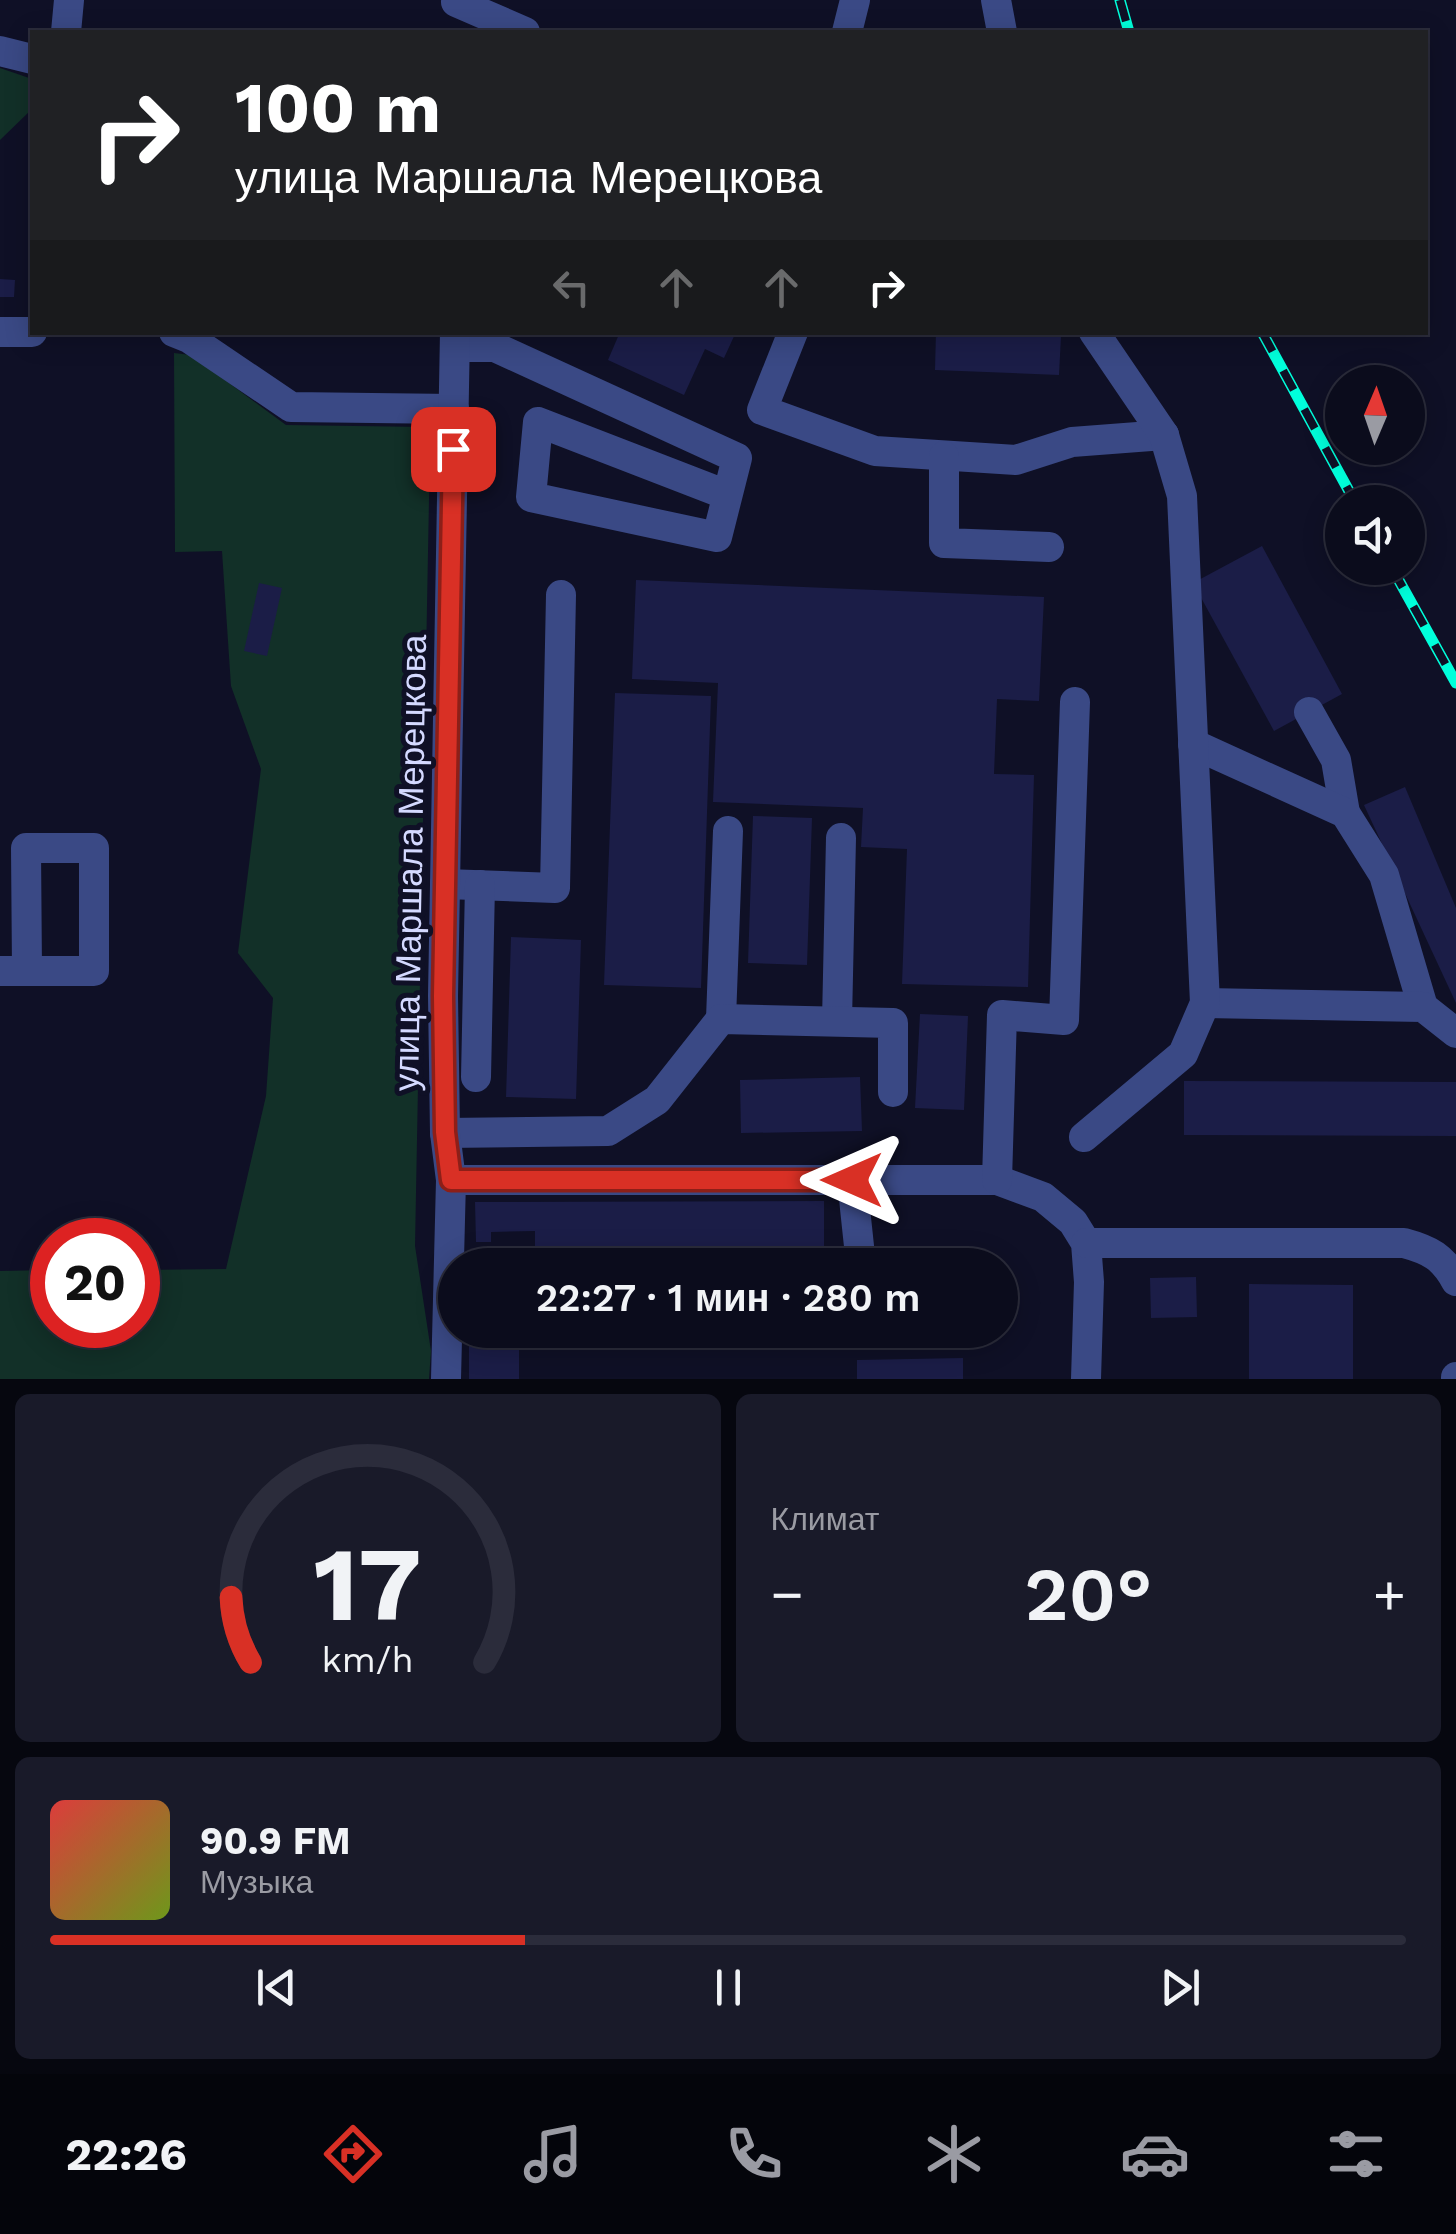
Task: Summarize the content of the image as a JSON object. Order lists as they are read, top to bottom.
{
  "streets": {
    "street": ["улица Маршала Мерецкова"]
  },
  "north": "top",
  "page": {
    "turn": ["100 m", "улица Маршала Мерецкова"],
    "limit": "20",
    "trip": "22:27 · 1 мин · 280 m",
    "tile": "Климат",
    "heat": ["−", "20°", "+"],
    "song": ["90.9 FM", "Музыка"],
    "tabs": "22:26",
    "gauge": ["17", "km/h"]
  }
}
